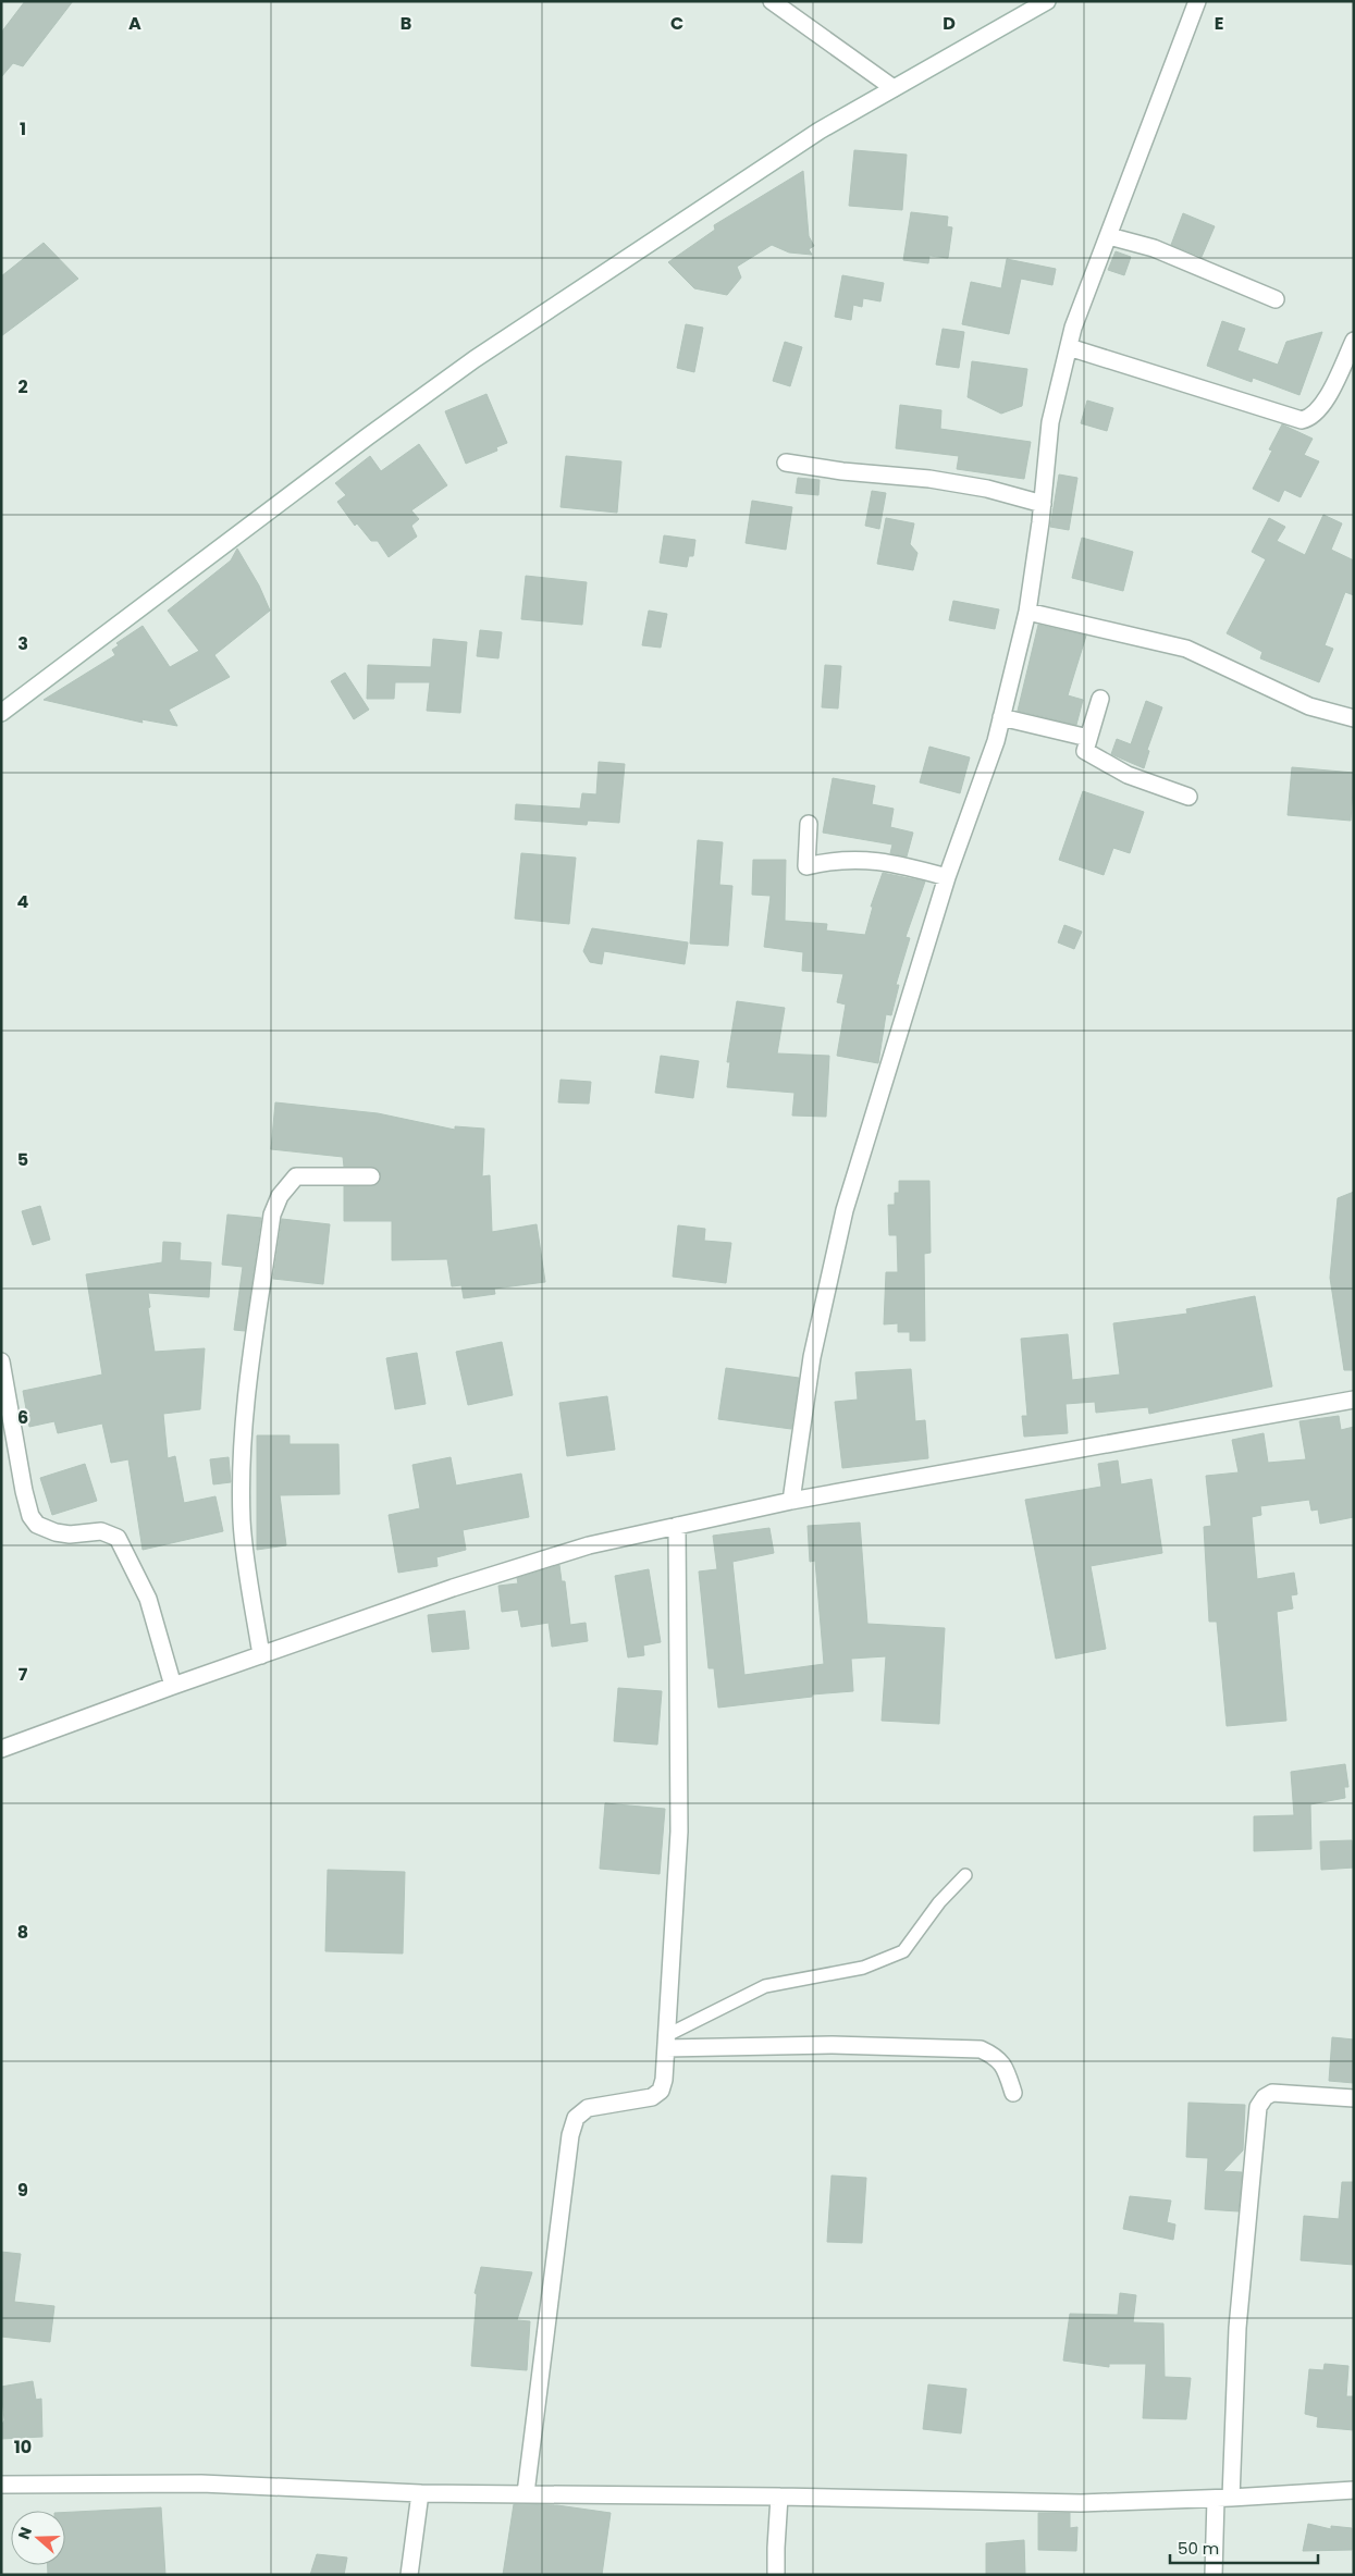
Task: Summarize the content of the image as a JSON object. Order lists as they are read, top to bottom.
{
  "scale_bar": "50 m",
  "north": "left",
  "grid": {
    "columns": [
      "A",
      "B",
      "C",
      "D",
      "E"
    ],
    "rows": [
      "1",
      "2",
      "3",
      "4",
      "5",
      "6",
      "7",
      "8",
      "9",
      "10"
    ]
  }
}
